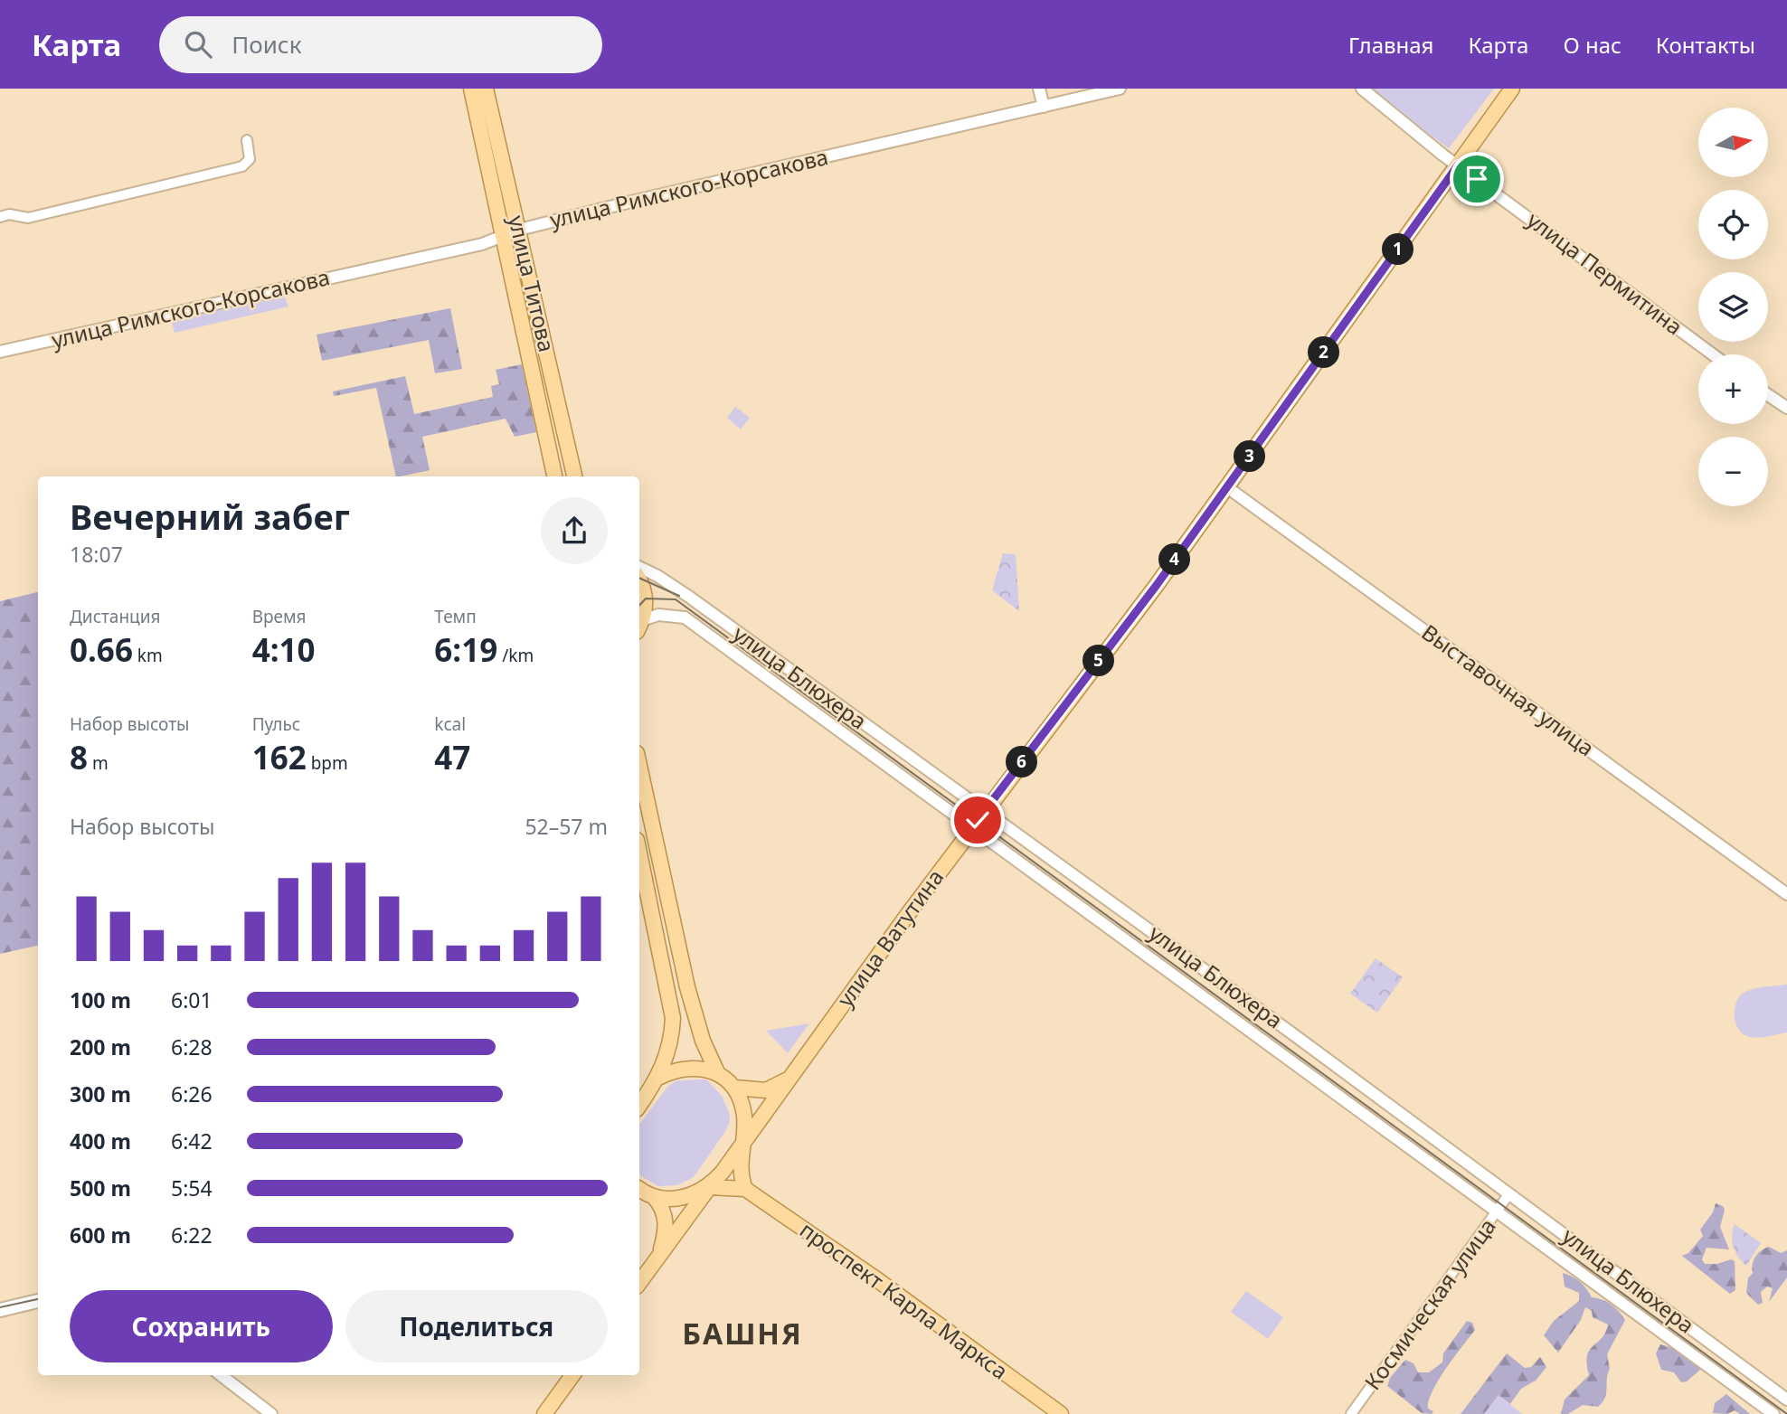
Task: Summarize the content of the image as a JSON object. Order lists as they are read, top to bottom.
{
  "streets": {
    "main road": ["улица Титова", "улица Ватутина", "проспект Карла Маркса"],
    "street": [
      "улица Римского-Корсакова",
      "улица Пермитина",
      "улица Блюхера",
      "Выставочная улица",
      "Космическая улица"
    ]
  },
  "crossings": [
    ["улица Римского-Корсакова", "улица Титова"],
    ["улица Пермитина", "улица Ватутина"],
    ["улица Блюхера", "улица Ватутина"],
    ["улица Блюхера", "Космическая улица"],
    ["Выставочная улица", "улица Ватутина"]
  ],
  "districts": ["БАШНЯ"],
  "north": "right",
  "page": {
    "header": "Карта",
    "search": "Поиск",
    "nav": [
      "Главная",
      "Карта",
      "О нас",
      "Контакты"
    ],
    "map_buttons": ["+", "−"],
    "pins": [
      "1",
      "2",
      "3",
      "4",
      "5",
      "6"
    ],
    "heading": ["Вечерний забег", "18:07"],
    "stats": [
      ["Дистанция", "0.66 km"],
      ["Время", "4:10"],
      ["Темп", "6:19 /km"],
      ["Набор высоты", "8 m"],
      ["Пульс", "162 bpm"],
      ["kcal", "47"]
    ],
    "chart": ["Набор высоты", "52–57 m"],
    "list": [
      {
        "name": "100 m",
        "note": "6:01"
      },
      {
        "name": "200 m",
        "note": "6:28"
      },
      {
        "name": "300 m",
        "note": "6:26"
      },
      {
        "name": "400 m",
        "note": "6:42"
      },
      {
        "name": "500 m",
        "note": "5:54"
      },
      {
        "name": "600 m",
        "note": "6:22"
      }
    ],
    "buttons": ["Сохранить", "Поделиться"]
  }
}
